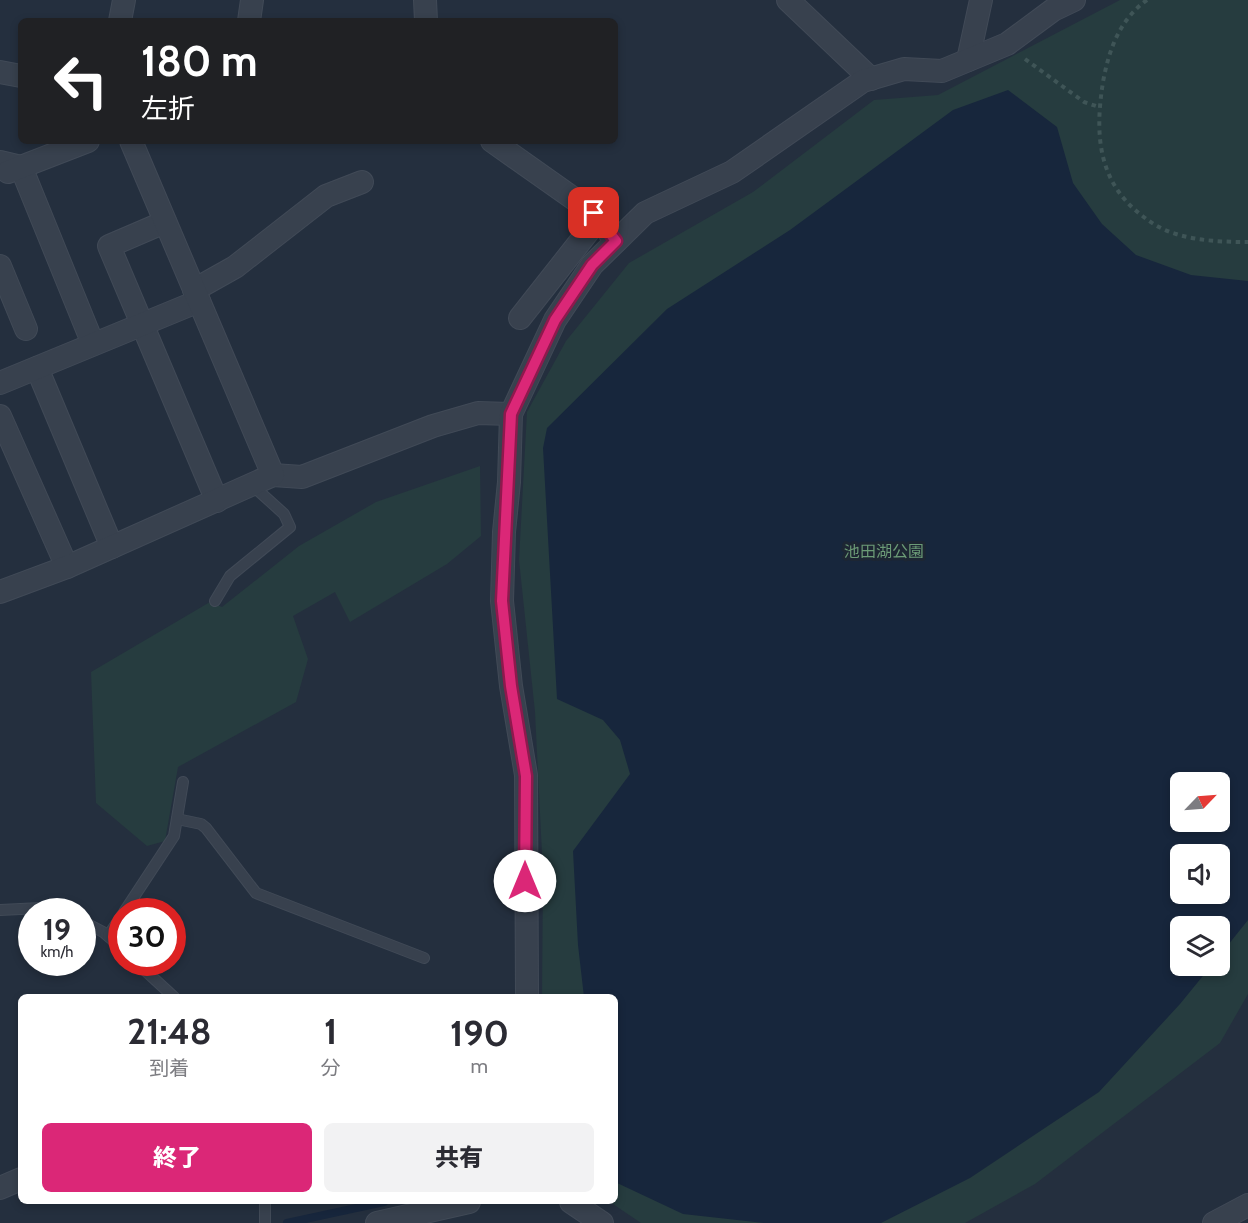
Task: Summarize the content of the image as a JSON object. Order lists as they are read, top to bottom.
{
  "parks": ["池田湖公園"],
  "north": "top right",
  "page": {
    "turn": ["180 m", "左折"],
    "speed": "19 km/h",
    "limit": "30",
    "eta": [
      "21:48",
      "到着",
      "1",
      "分",
      "190",
      "m"
    ],
    "buttons": ["終了", "共有"]
  }
}
